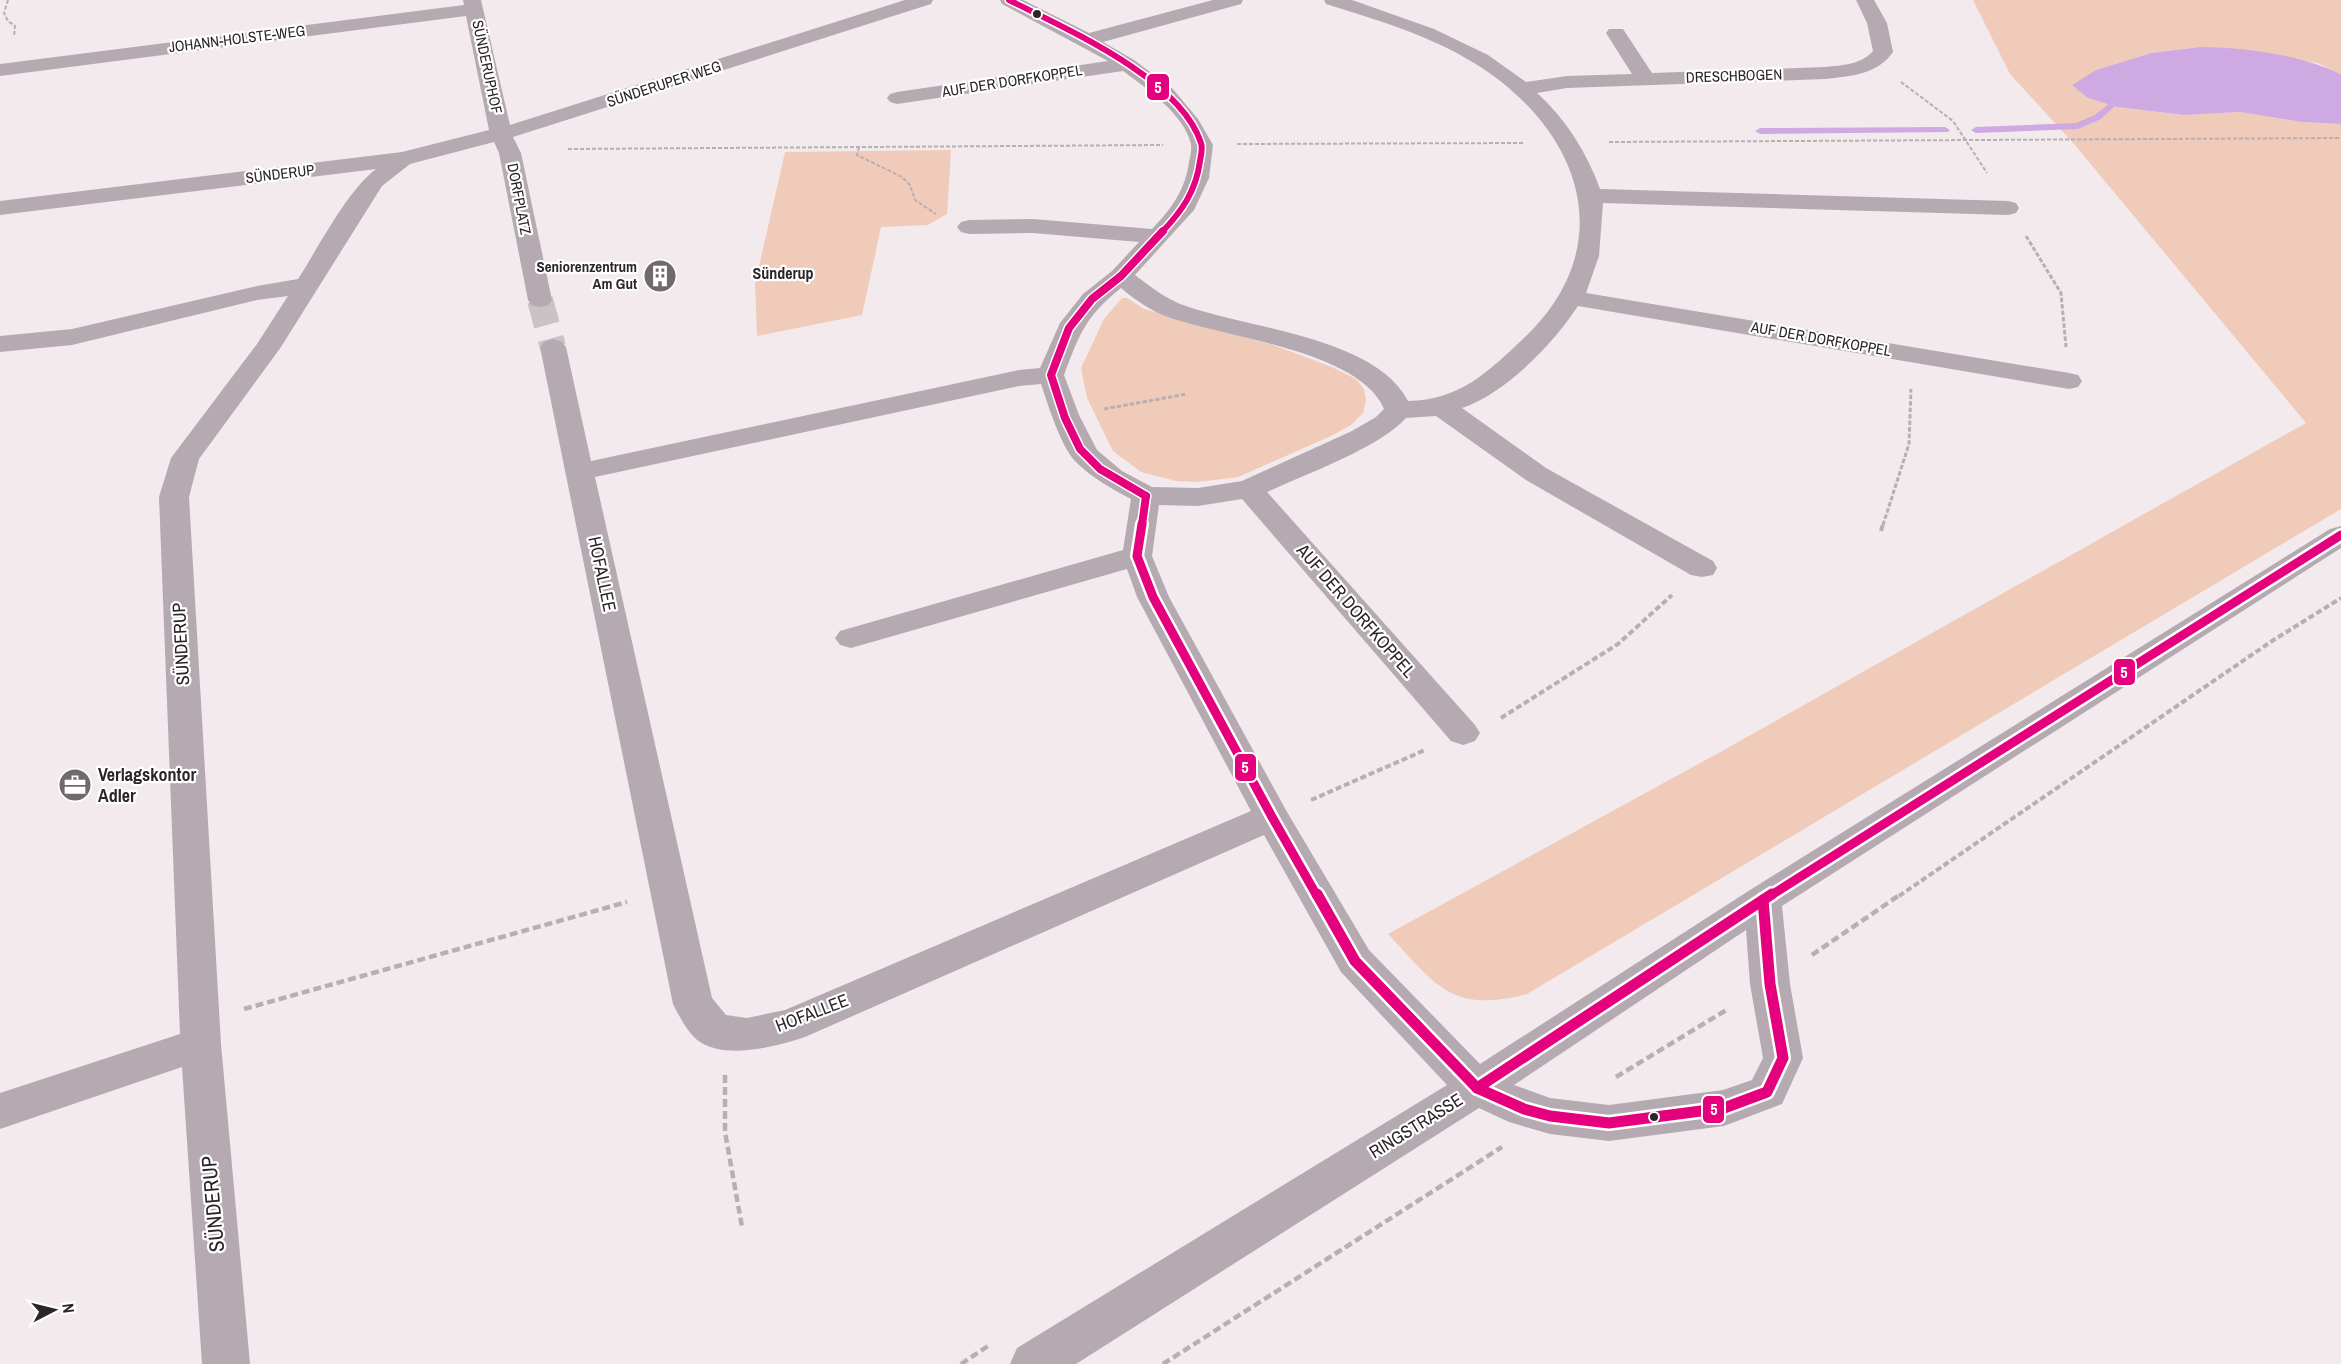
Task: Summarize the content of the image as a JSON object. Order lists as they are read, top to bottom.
{
  "streets": {
    "street": [
      "JOHANN-HOLSTE-WEG",
      "SÜNDERUPHOF",
      "DRESCHBOGEN",
      "AUF DER DORFKOPPEL",
      "SÜNDERUPER WEG",
      "SÜNDERUP",
      "DORFPLATZ",
      "HOFALLEE",
      "RINGSTRASSE"
    ]
  },
  "crossings": [
    ["JOHANN-HOLSTE-WEG", "SÜNDERUPHOF"],
    ["SÜNDERUPHOF", "SÜNDERUPER WEG"],
    ["SÜNDERUPHOF", "DORFPLATZ"],
    ["SÜNDERUPER WEG", "SÜNDERUP"],
    ["SÜNDERUPER WEG", "DORFPLATZ"]
  ],
  "districts": ["Sünderup"],
  "places": {
    "building": ["Seniorenzentrum Am Gut"],
    "office": ["Verlagskontor Adler"]
  },
  "lines": ["transit line 5"],
  "north": "right"
}
